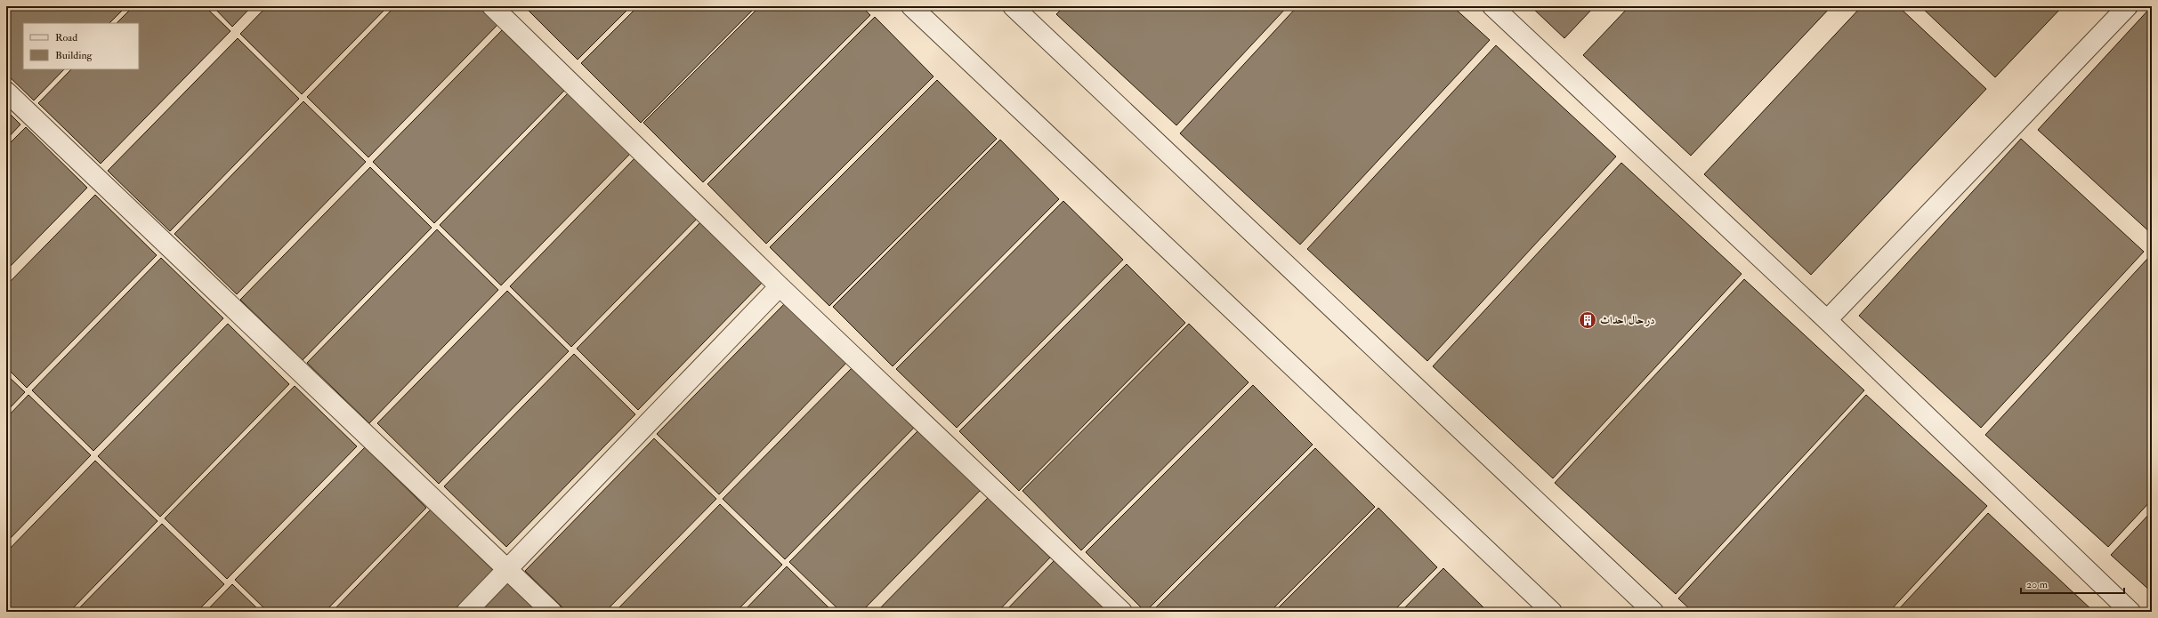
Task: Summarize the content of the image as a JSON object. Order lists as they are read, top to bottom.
{
  "places": {
    "building": ["در حال احداث"]
  },
  "legend": ["Road", "Building"],
  "scale_bar": "20 m"
}
